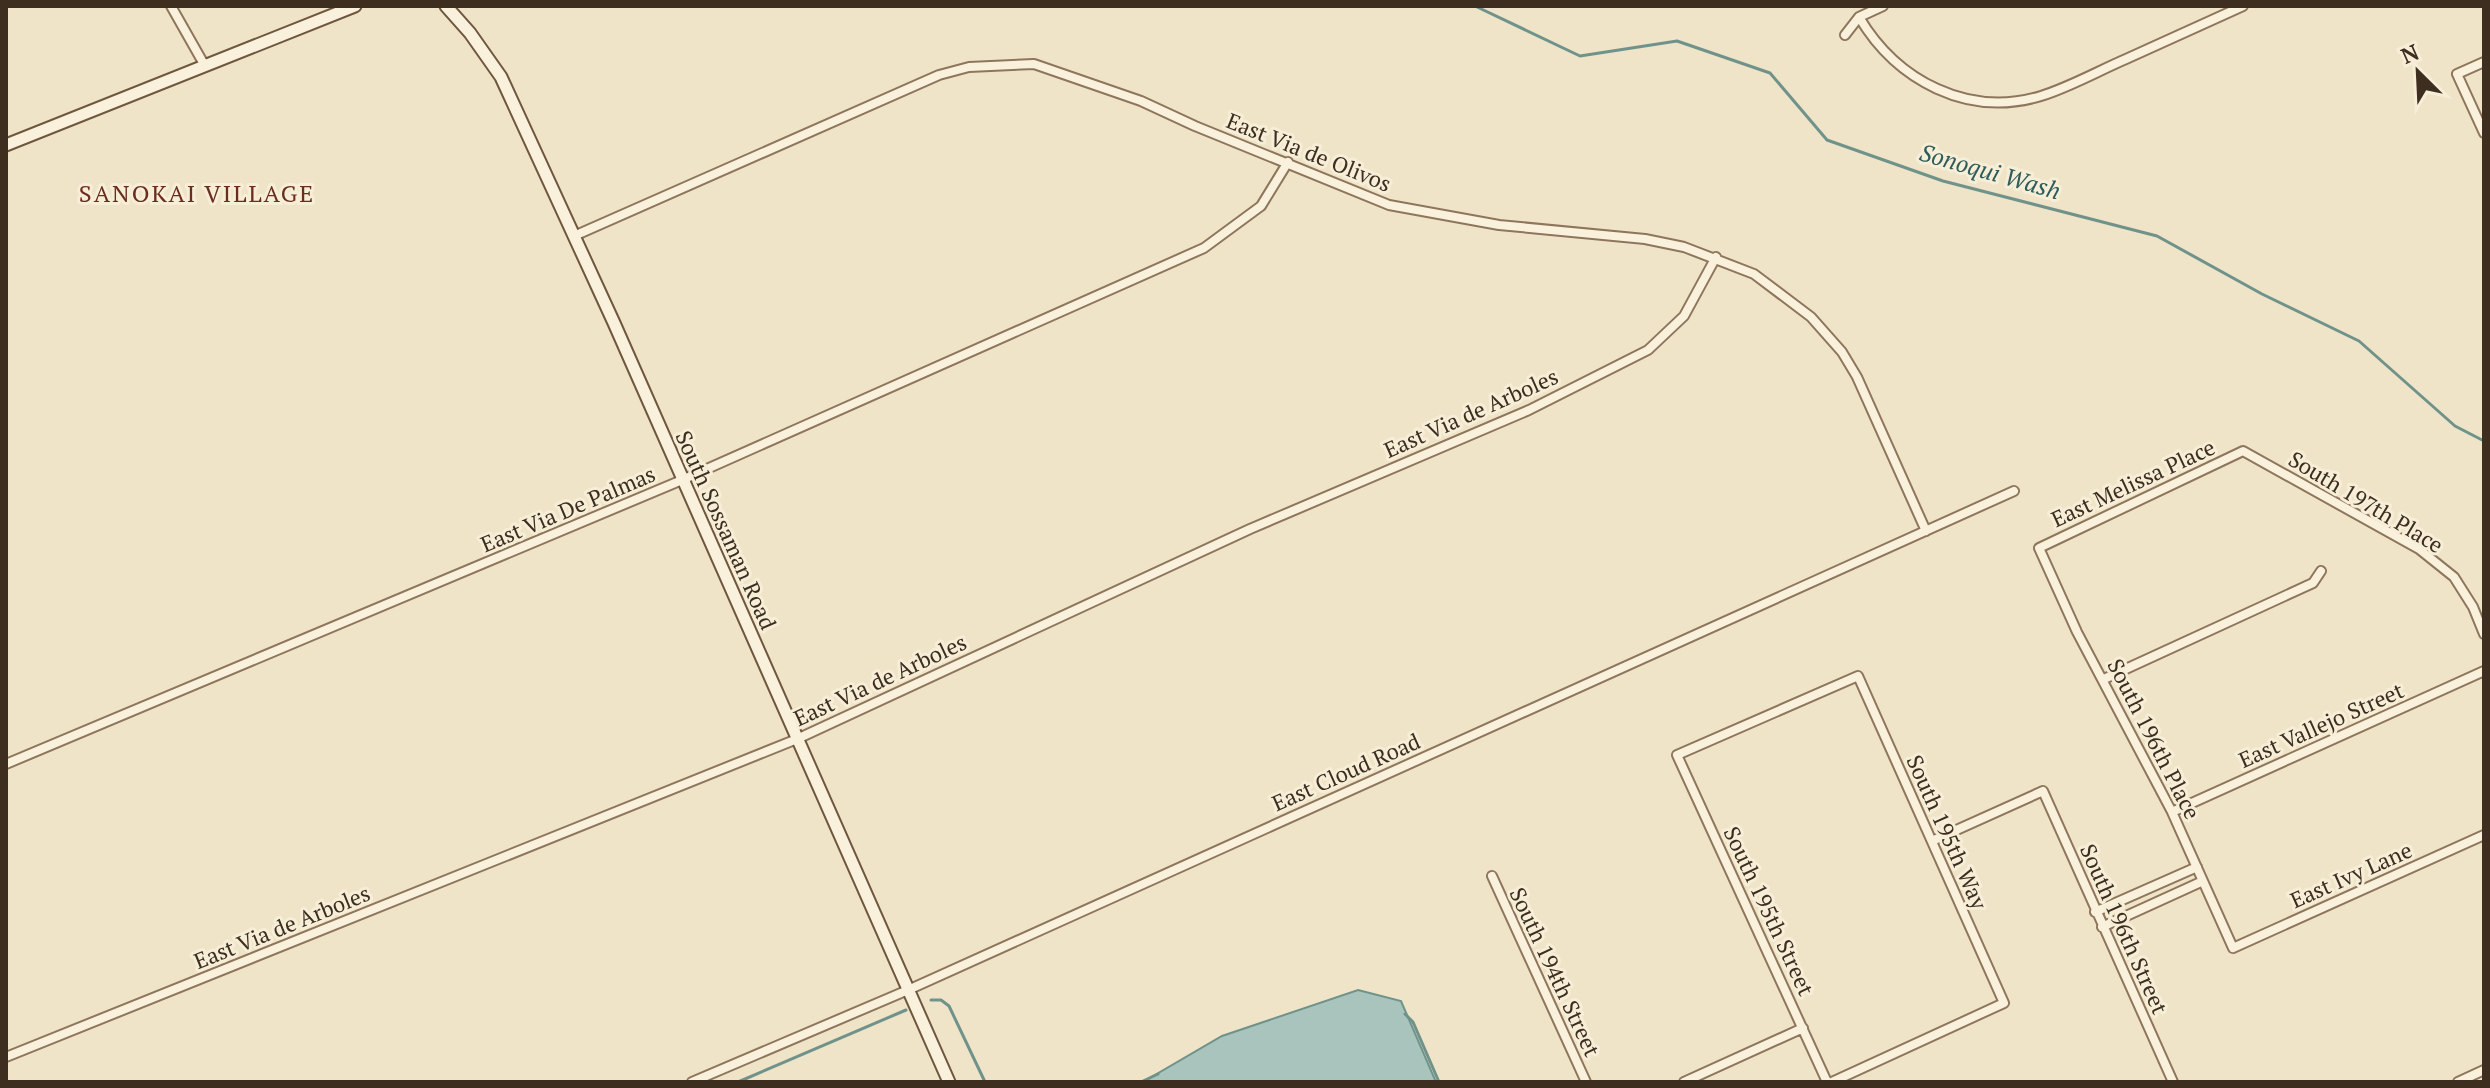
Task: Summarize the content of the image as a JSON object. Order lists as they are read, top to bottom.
{
  "streets": {
    "main road": ["South Sossaman Road"],
    "street": [
      "East Via de Olivos",
      "East Via de Arboles",
      "East Melissa Place",
      "South 197th Place",
      "East Via De Palmas",
      "East Vallejo Street",
      "South 196th Place",
      "East Cloud Road",
      "South 195th Way",
      "East Ivy Lane",
      "South 195th Street",
      "South 196th Street",
      "South 194th Street"
    ]
  },
  "crossings": [
    ["East Via de Olivos", "East Via de Arboles"],
    ["East Via de Olivos", "East Via De Palmas"],
    ["East Via de Olivos", "South Sossaman Road"],
    ["East Via de Olivos", "East Cloud Road"],
    ["East Via de Arboles", "South Sossaman Road"],
    ["East Melissa Place", "South 197th Place"],
    ["East Melissa Place", "South 196th Place"],
    ["East Via De Palmas", "South Sossaman Road"],
    ["South Sossaman Road", "East Cloud Road"],
    ["East Vallejo Street", "South 196th Place"],
    ["South 196th Place", "East Ivy Lane"],
    ["South 195th Way", "South 195th Street"],
    ["South 195th Way", "South 196th Street"]
  ],
  "districts": ["SANOKAI VILLAGE"],
  "water": ["Sonoqui Wash"],
  "north": "top left"
}
